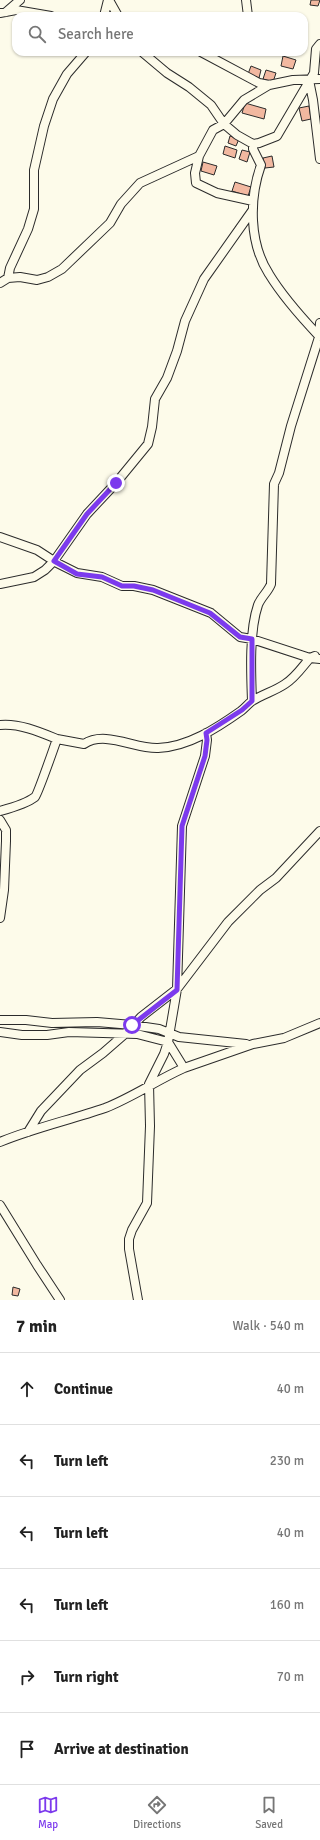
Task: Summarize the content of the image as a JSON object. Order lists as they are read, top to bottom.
{
  "page": {
    "search": "Search here",
    "heading": ["7 min", "Walk · 540 m"],
    "list": [
      ["Continue", "40 m"],
      ["Turn left", "230 m"],
      ["Turn left", "40 m"],
      ["Turn left", "160 m"],
      ["Turn right", "70 m"],
      "Arrive at destination"
    ],
    "nav": ["Map", "Directions", "Saved"]
  }
}
